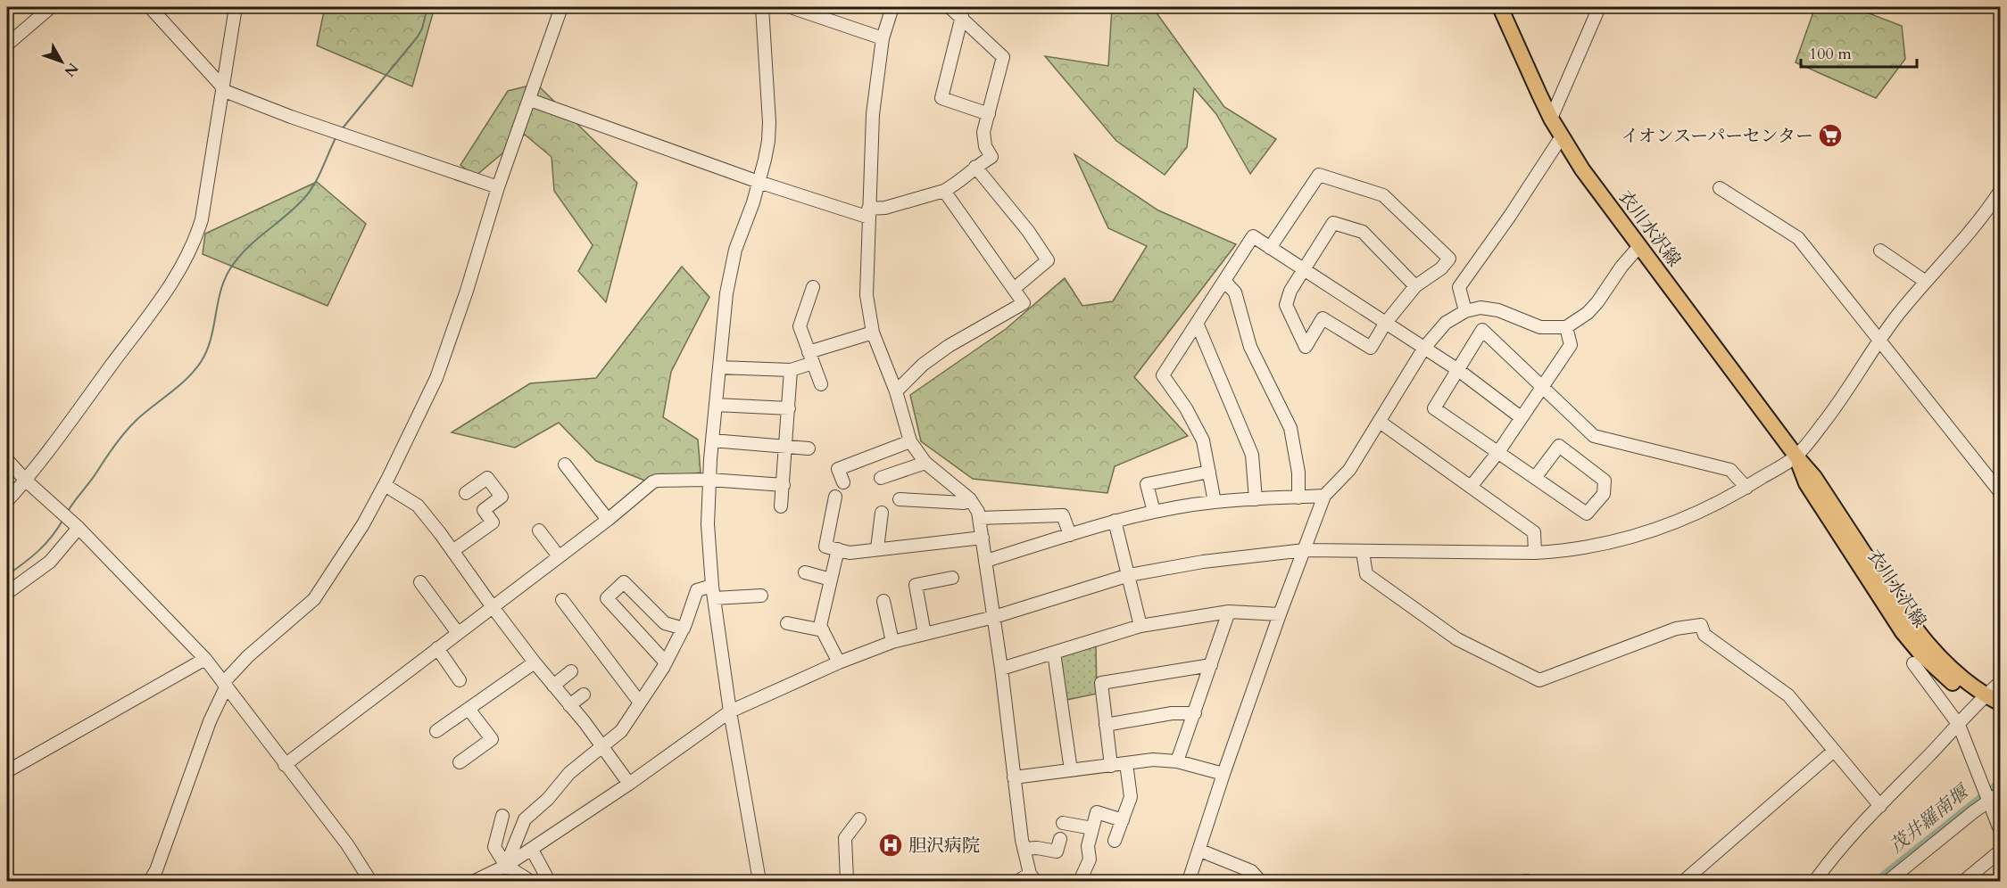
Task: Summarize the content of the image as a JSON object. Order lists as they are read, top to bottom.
{
  "streets": {
    "main road": ["衣川水沢線"]
  },
  "water": ["茂井羅南堰"],
  "places": {
    "supermarket": ["イオンスーパーセンター"],
    "hospital": ["胆沢病院"]
  },
  "scale_bar": "100 m",
  "north": "bottom right"
}
